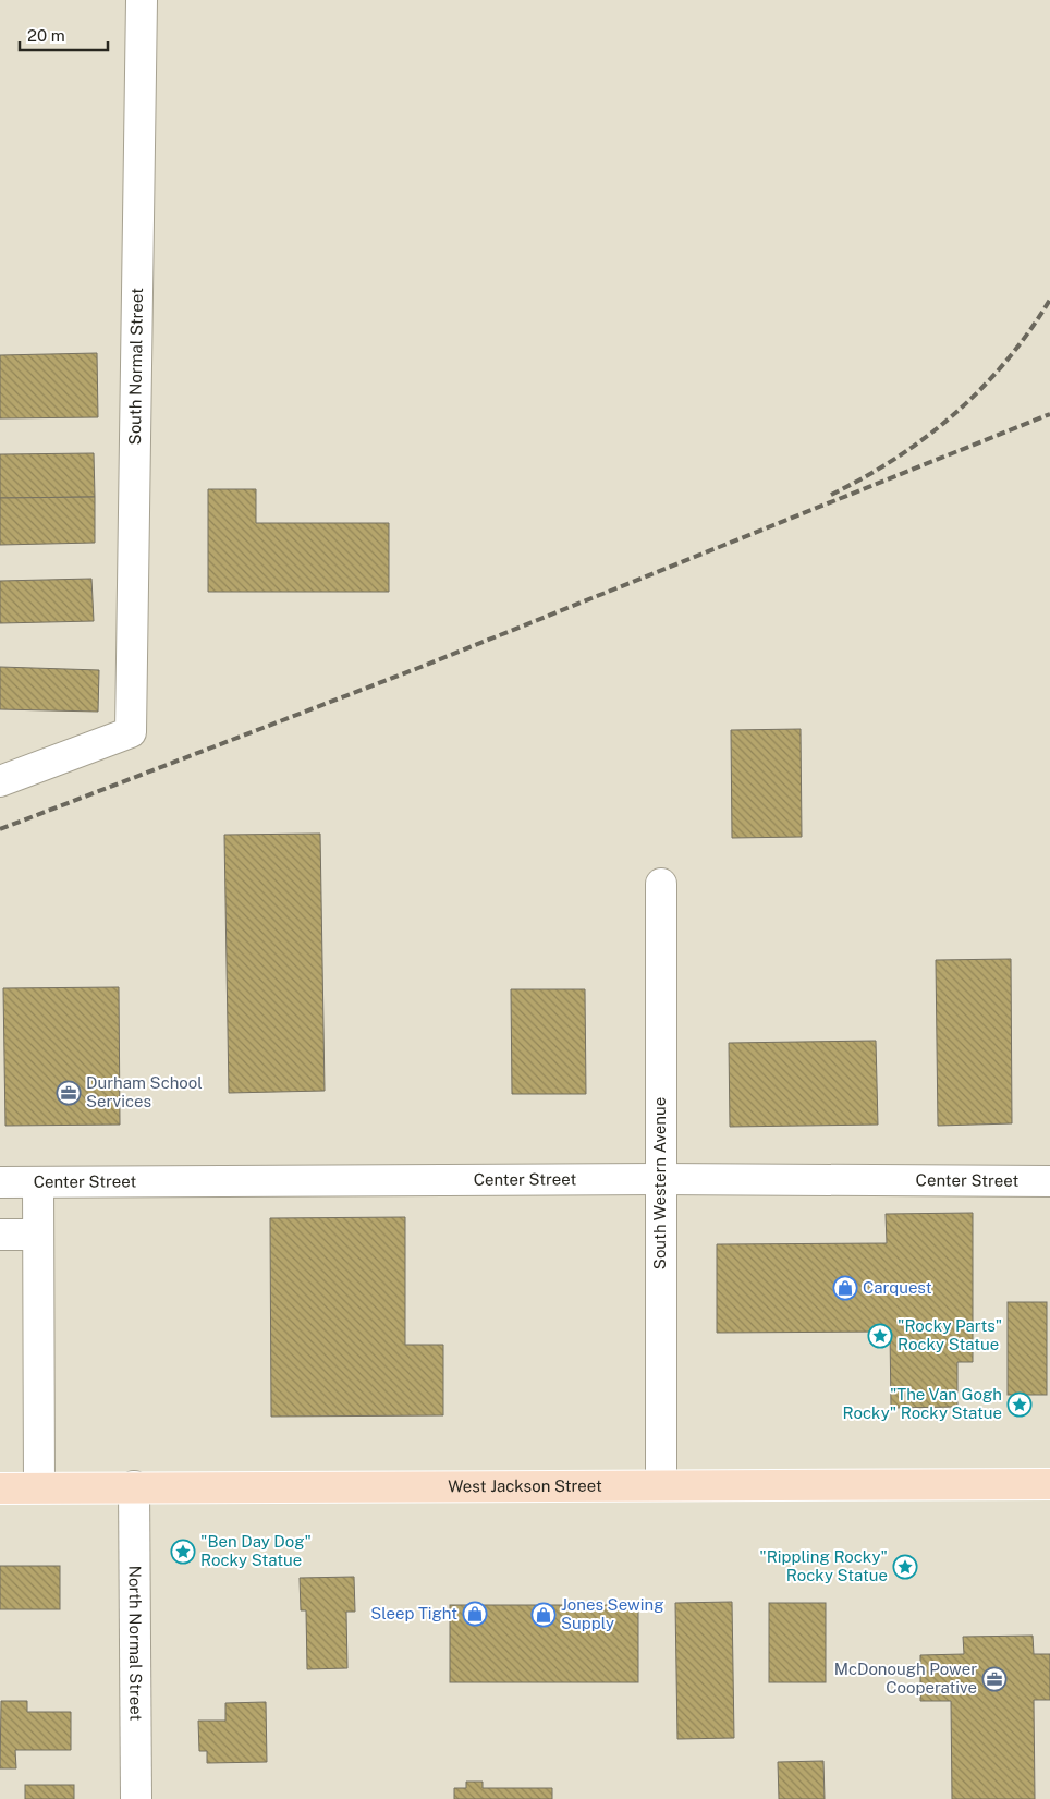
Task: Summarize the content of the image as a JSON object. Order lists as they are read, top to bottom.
{
  "streets": {
    "main road": ["West Jackson Street"],
    "street": [
      "South Normal Street",
      "Center Street",
      "South Western Avenue",
      "North Normal Street"
    ]
  },
  "crossings": [
    ["Center Street", "South Western Avenue"],
    ["South Western Avenue", "West Jackson Street"],
    ["West Jackson Street", "North Normal Street"]
  ],
  "places": {
    "office": ["Durham School Services", "McDonough Power Cooperative"],
    "shop": ["Carquest", "Sleep Tight", "Jones Sewing Supply"],
    "place": [
      "\"Rocky Parts\" Rocky Statue",
      "\"The Van Gogh Rocky\" Rocky Statue",
      "\"Ben Day Dog\" Rocky Statue",
      "\"Rippling Rocky\" Rocky Statue"
    ]
  },
  "scale_bar": "20 m"
}
